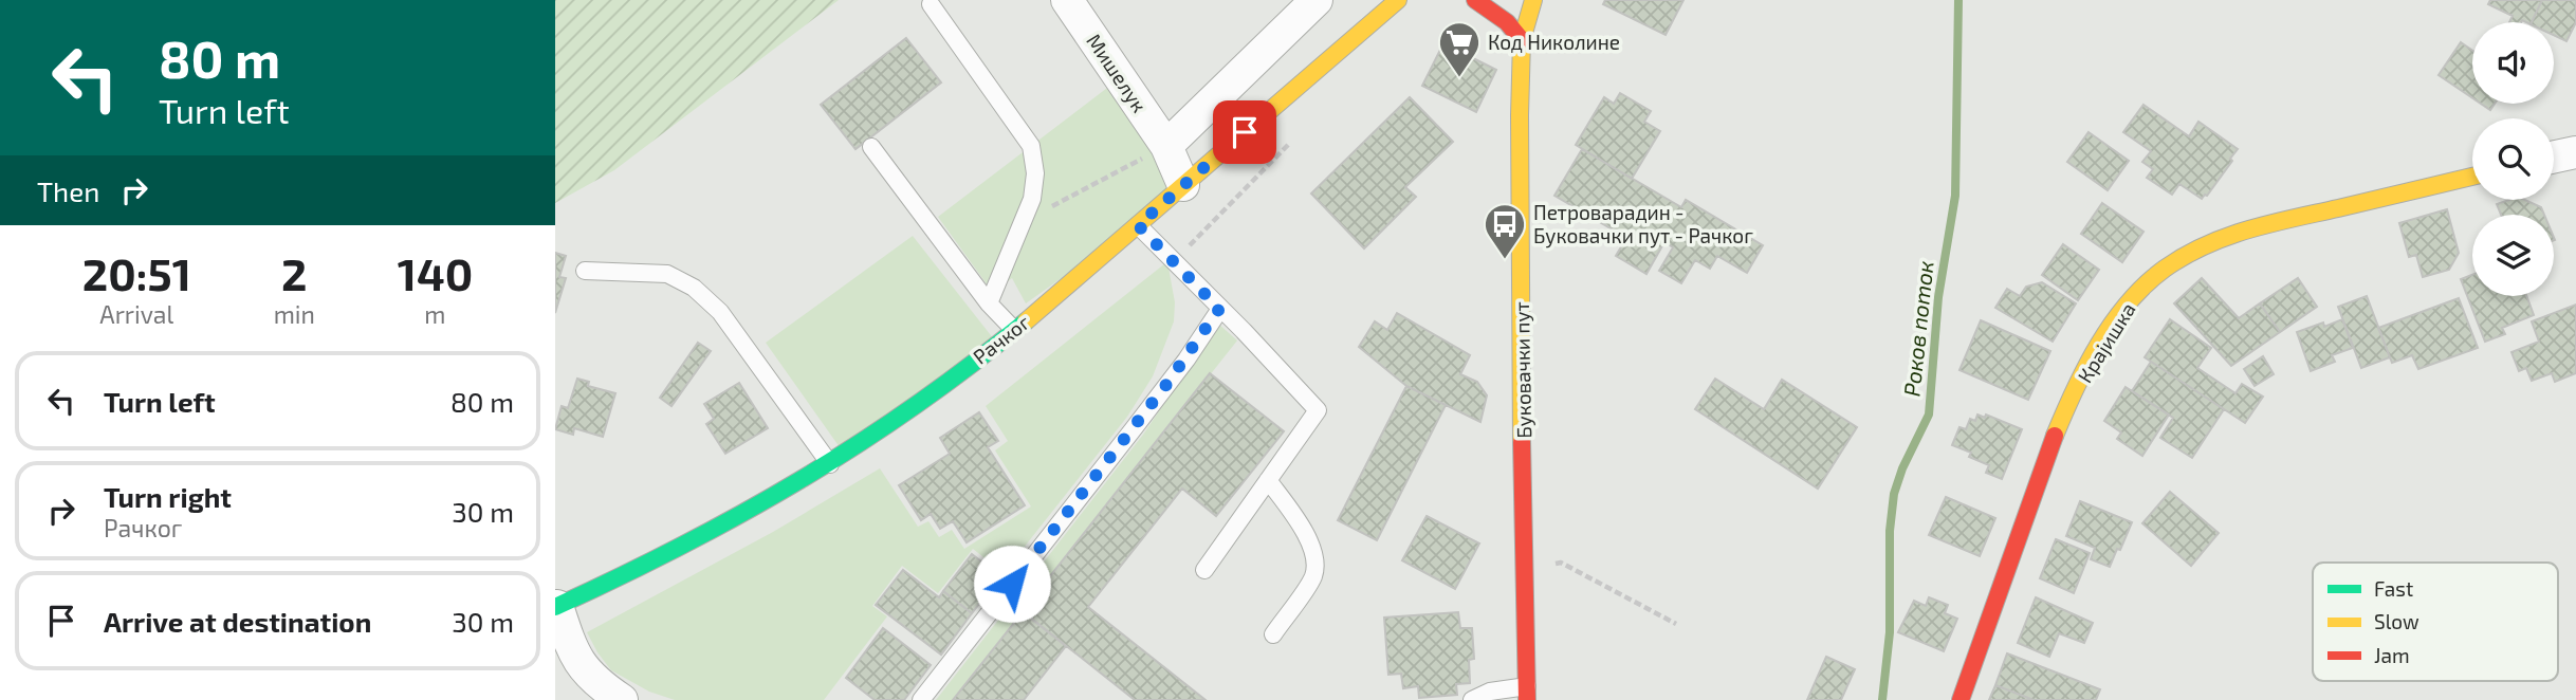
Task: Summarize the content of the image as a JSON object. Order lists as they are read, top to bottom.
{
  "streets": {
    "street": [
      "Мишелук",
      "Рачког",
      "Крајишка",
      "Буковачки пут"
    ]
  },
  "crossings": [
    ["Мишелук", "Рачког"]
  ],
  "water": ["Роков поток"],
  "places": {
    "supermarket": ["Код Николине"],
    "bus stop": ["Петроварадин - Буковачки пут - Рачког"]
  },
  "legend": ["Fast", "Slow", "Jam"],
  "page": {
    "turn": ["80 m", "Turn left"],
    "then": "Then",
    "eta": [
      "20:51",
      "Arrival",
      "2",
      "min",
      "140",
      "m"
    ],
    "list": [
      {
        "name": "Turn left",
        "value": "80 m"
      },
      {
        "name": "Turn right",
        "note": "Рачког",
        "value": "30 m"
      },
      {
        "name": "Arrive at destination",
        "value": "30 m"
      }
    ]
  }
}
